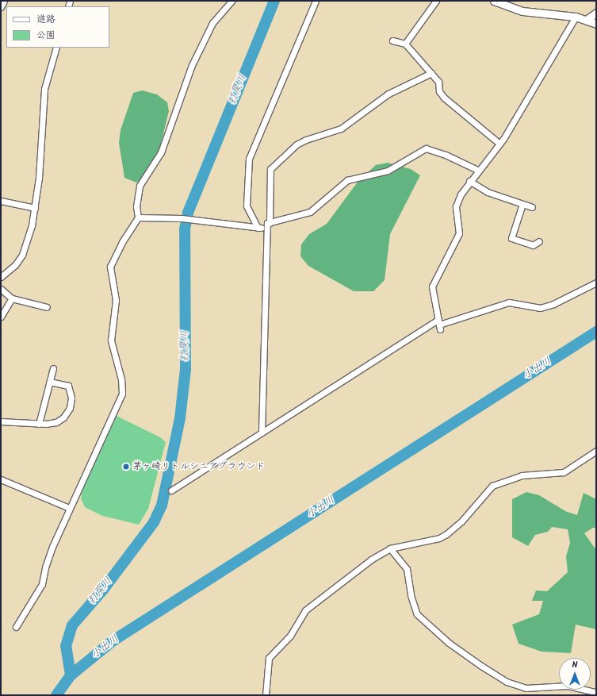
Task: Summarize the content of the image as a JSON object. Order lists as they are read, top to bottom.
{
  "water": ["打戻川", "小出川"],
  "places": ["茅ヶ崎リトルシニアグラウンド"],
  "legend": ["道路", "公園"],
  "north": "top"
}
